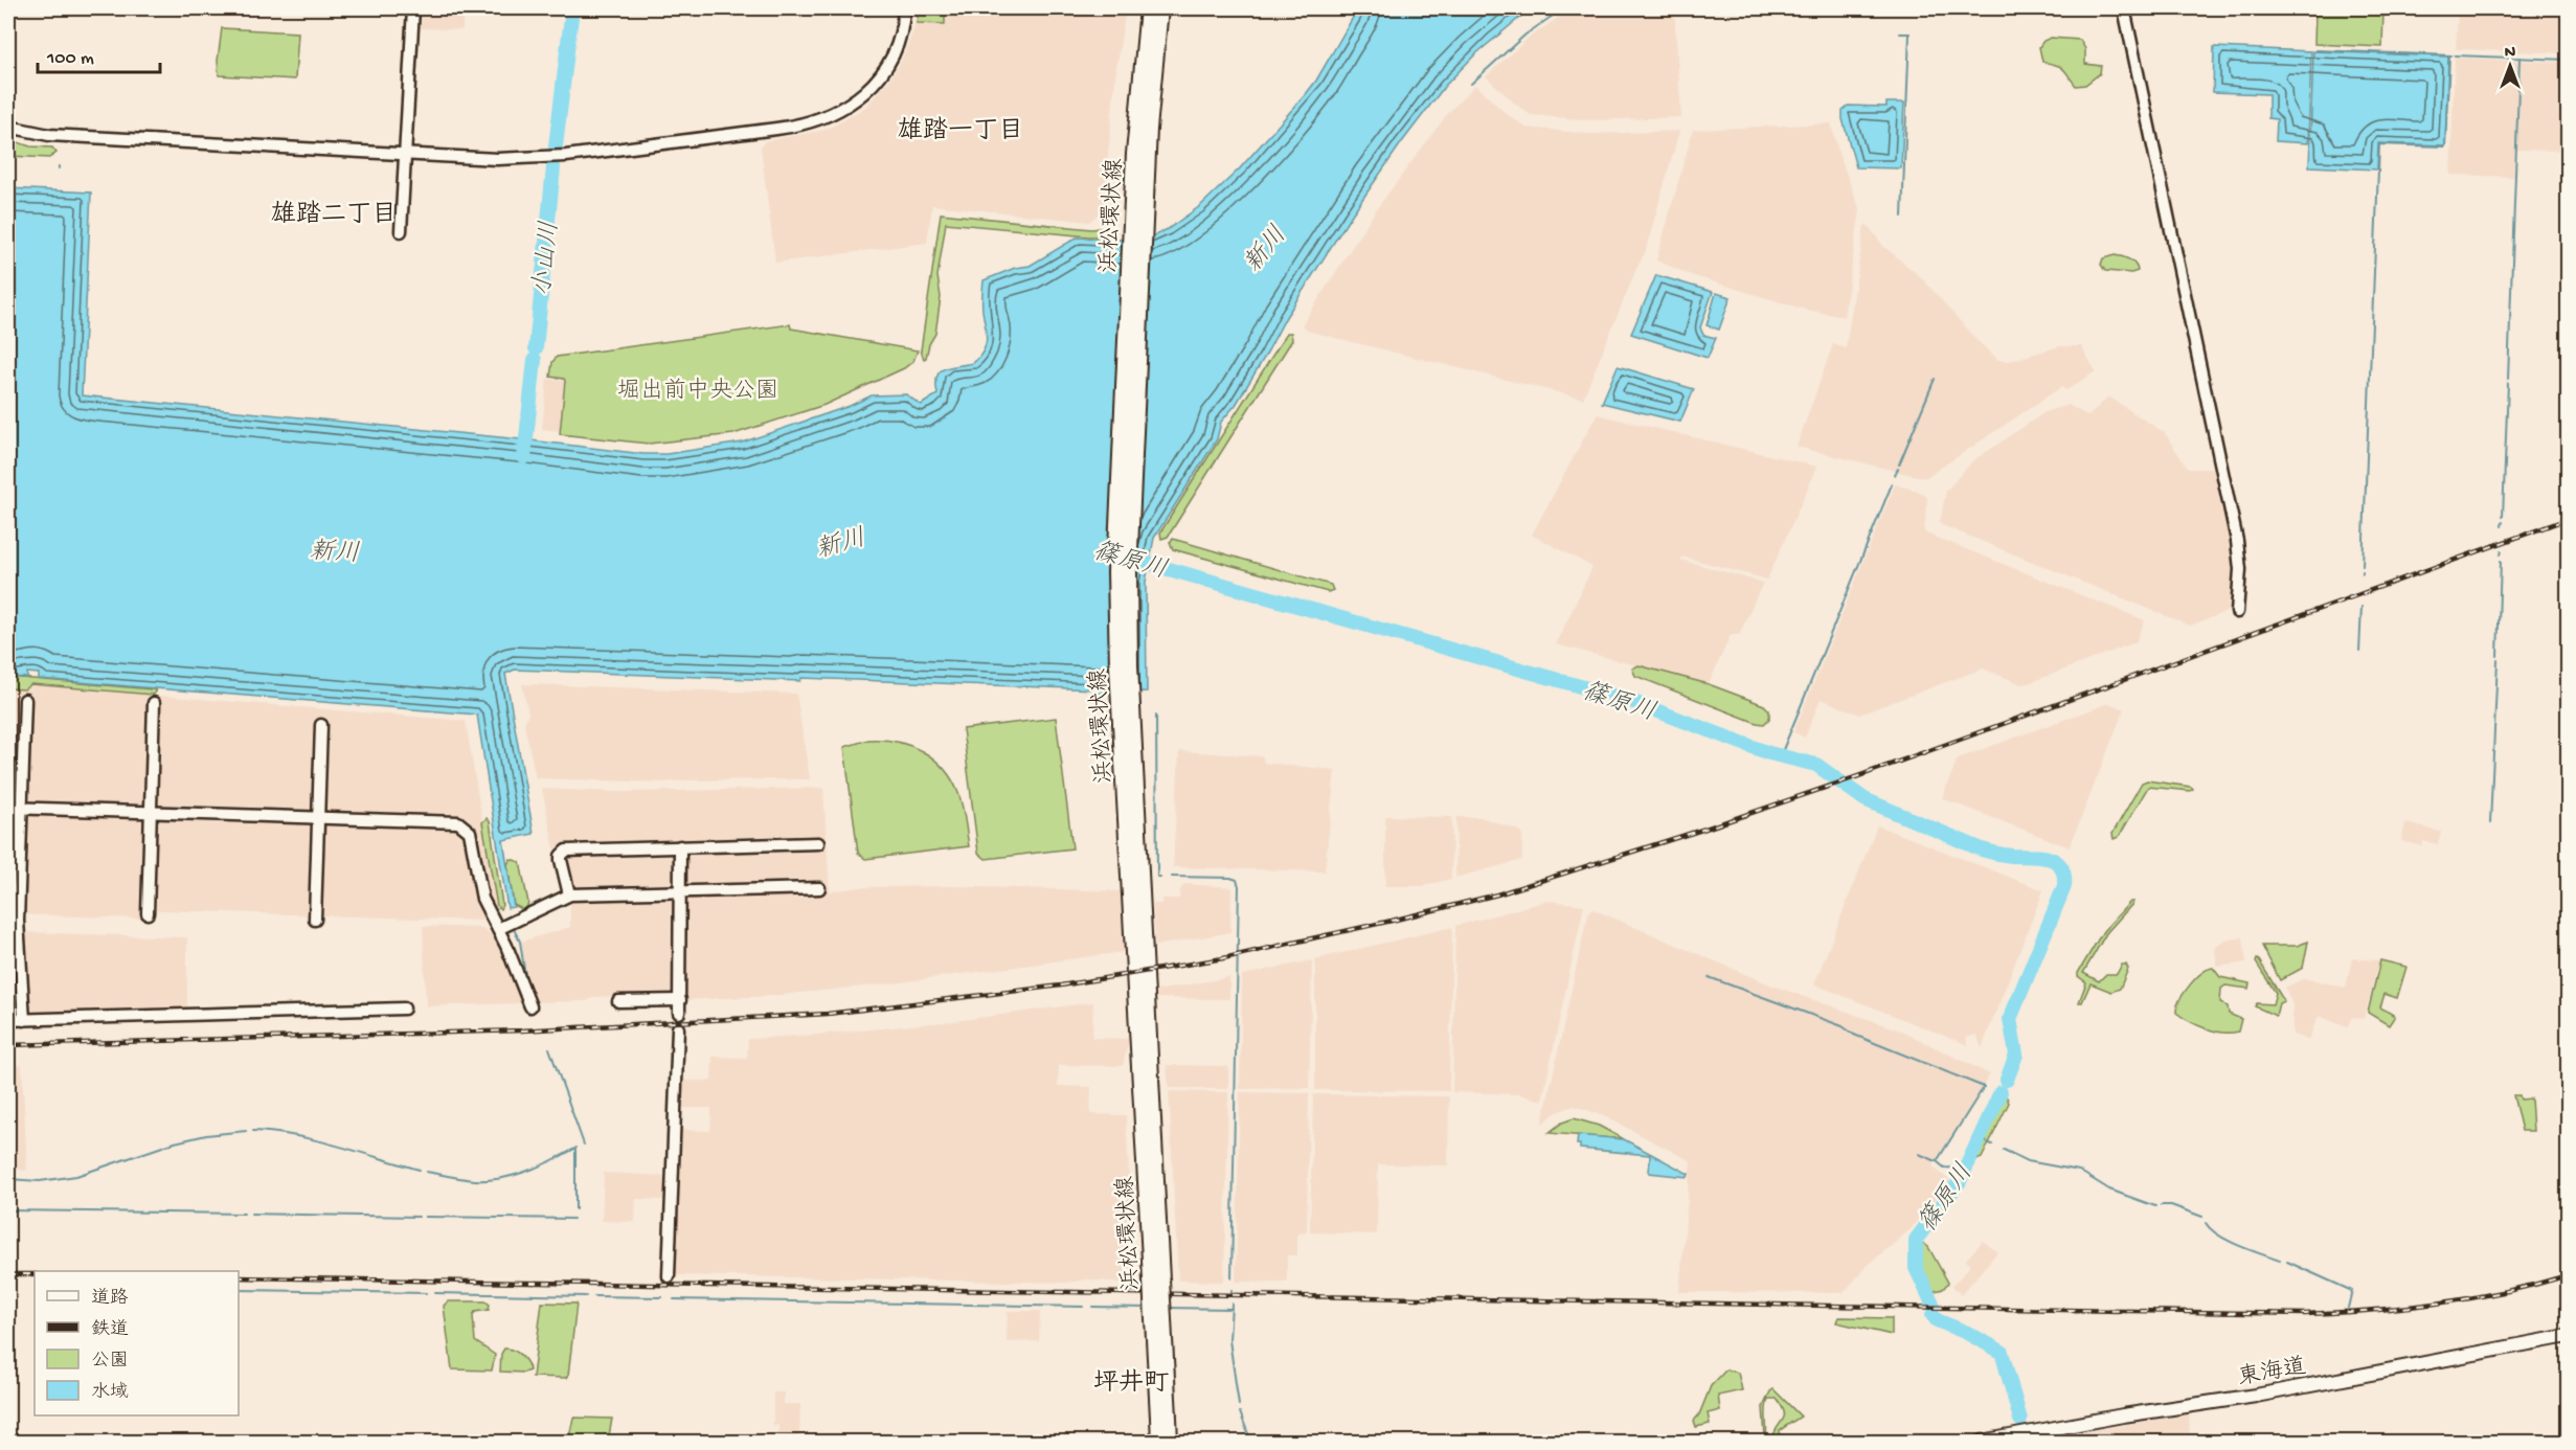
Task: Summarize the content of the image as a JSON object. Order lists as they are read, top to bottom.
{
  "streets": {
    "main road": ["浜松環状線", "東海道"]
  },
  "districts": ["雄踏一丁目", "雄踏二丁目", "坪井町"],
  "water": ["新川", "小山川", "篠原川"],
  "parks": ["堀出前中央公園"],
  "legend": [
    "道路",
    "鉄道",
    "公園",
    "水域"
  ],
  "scale_bar": "100 m",
  "north": "top"
}
